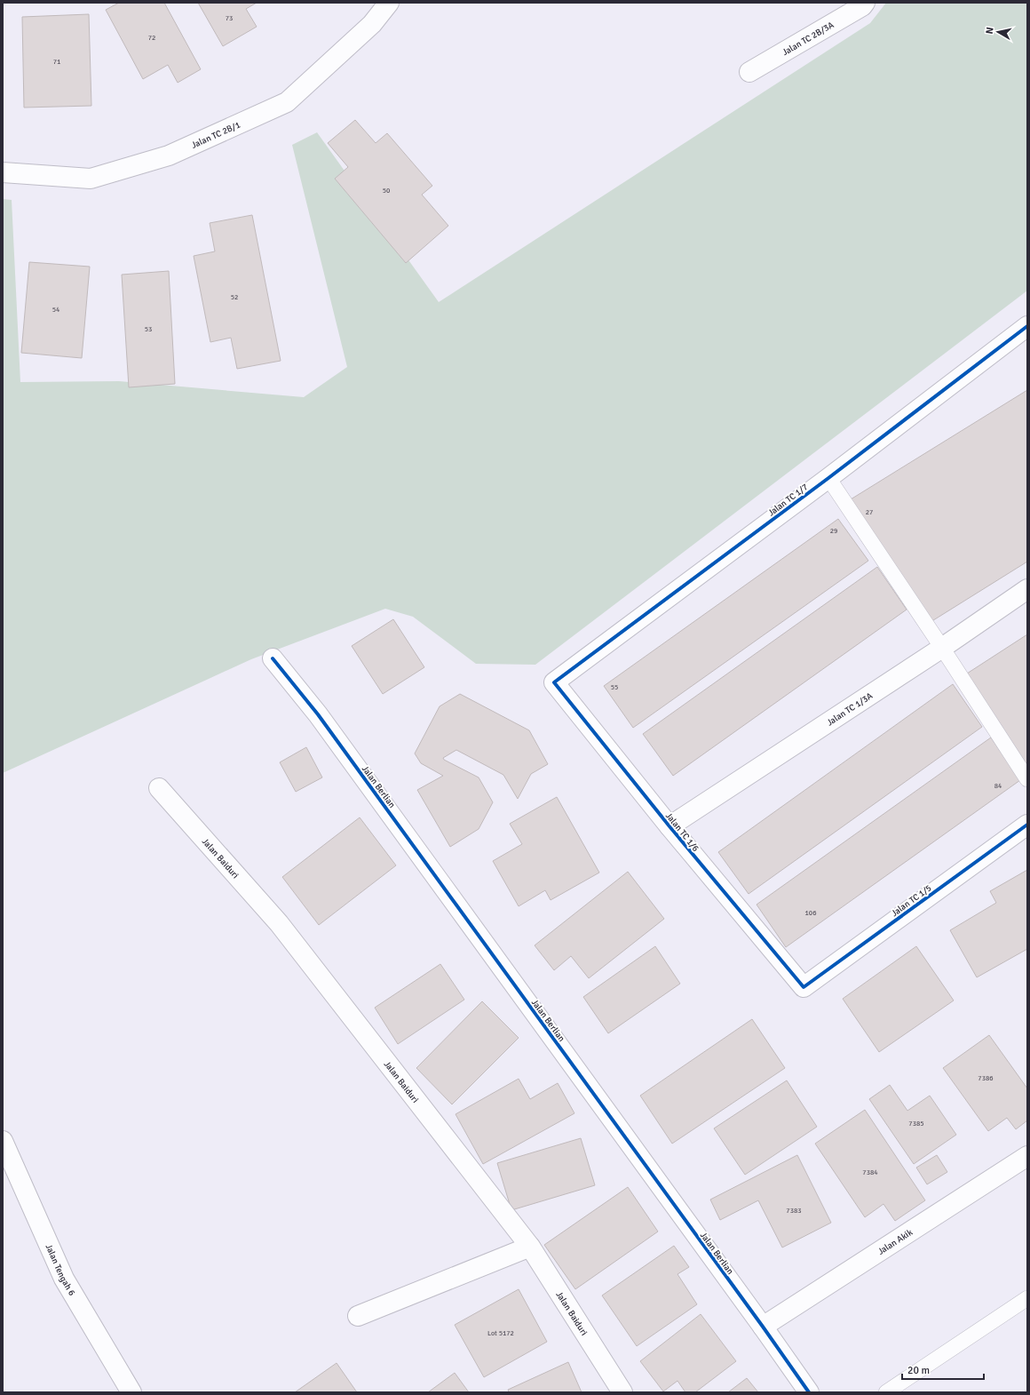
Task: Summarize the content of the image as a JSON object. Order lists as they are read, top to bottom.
{
  "streets": {
    "street": [
      "Jalan TC 2B/3A",
      "Jalan TC 2B/1",
      "Jalan TC 1/7",
      "Jalan TC 1/3A",
      "Jalan Berlian",
      "Jalan TC 1/6",
      "Jalan Baiduri",
      "Jalan TC 1/5",
      "Jalan Akik",
      "Jalan Tengah 6"
    ]
  },
  "crossings": [
    ["Jalan TC 1/7", "Jalan TC 1/6"],
    ["Jalan TC 1/3A", "Jalan TC 1/6"],
    ["Jalan Berlian", "Jalan Akik"],
    ["Jalan TC 1/6", "Jalan TC 1/5"]
  ],
  "house_numbers": [
    "73",
    "72",
    "71",
    "50",
    "52",
    "54",
    "53",
    "27",
    "29",
    "55",
    "84",
    "106",
    "7386",
    "7385",
    "7384",
    "7383",
    "Lot 5172"
  ],
  "scale_bar": "20 m",
  "north": "left"
}
